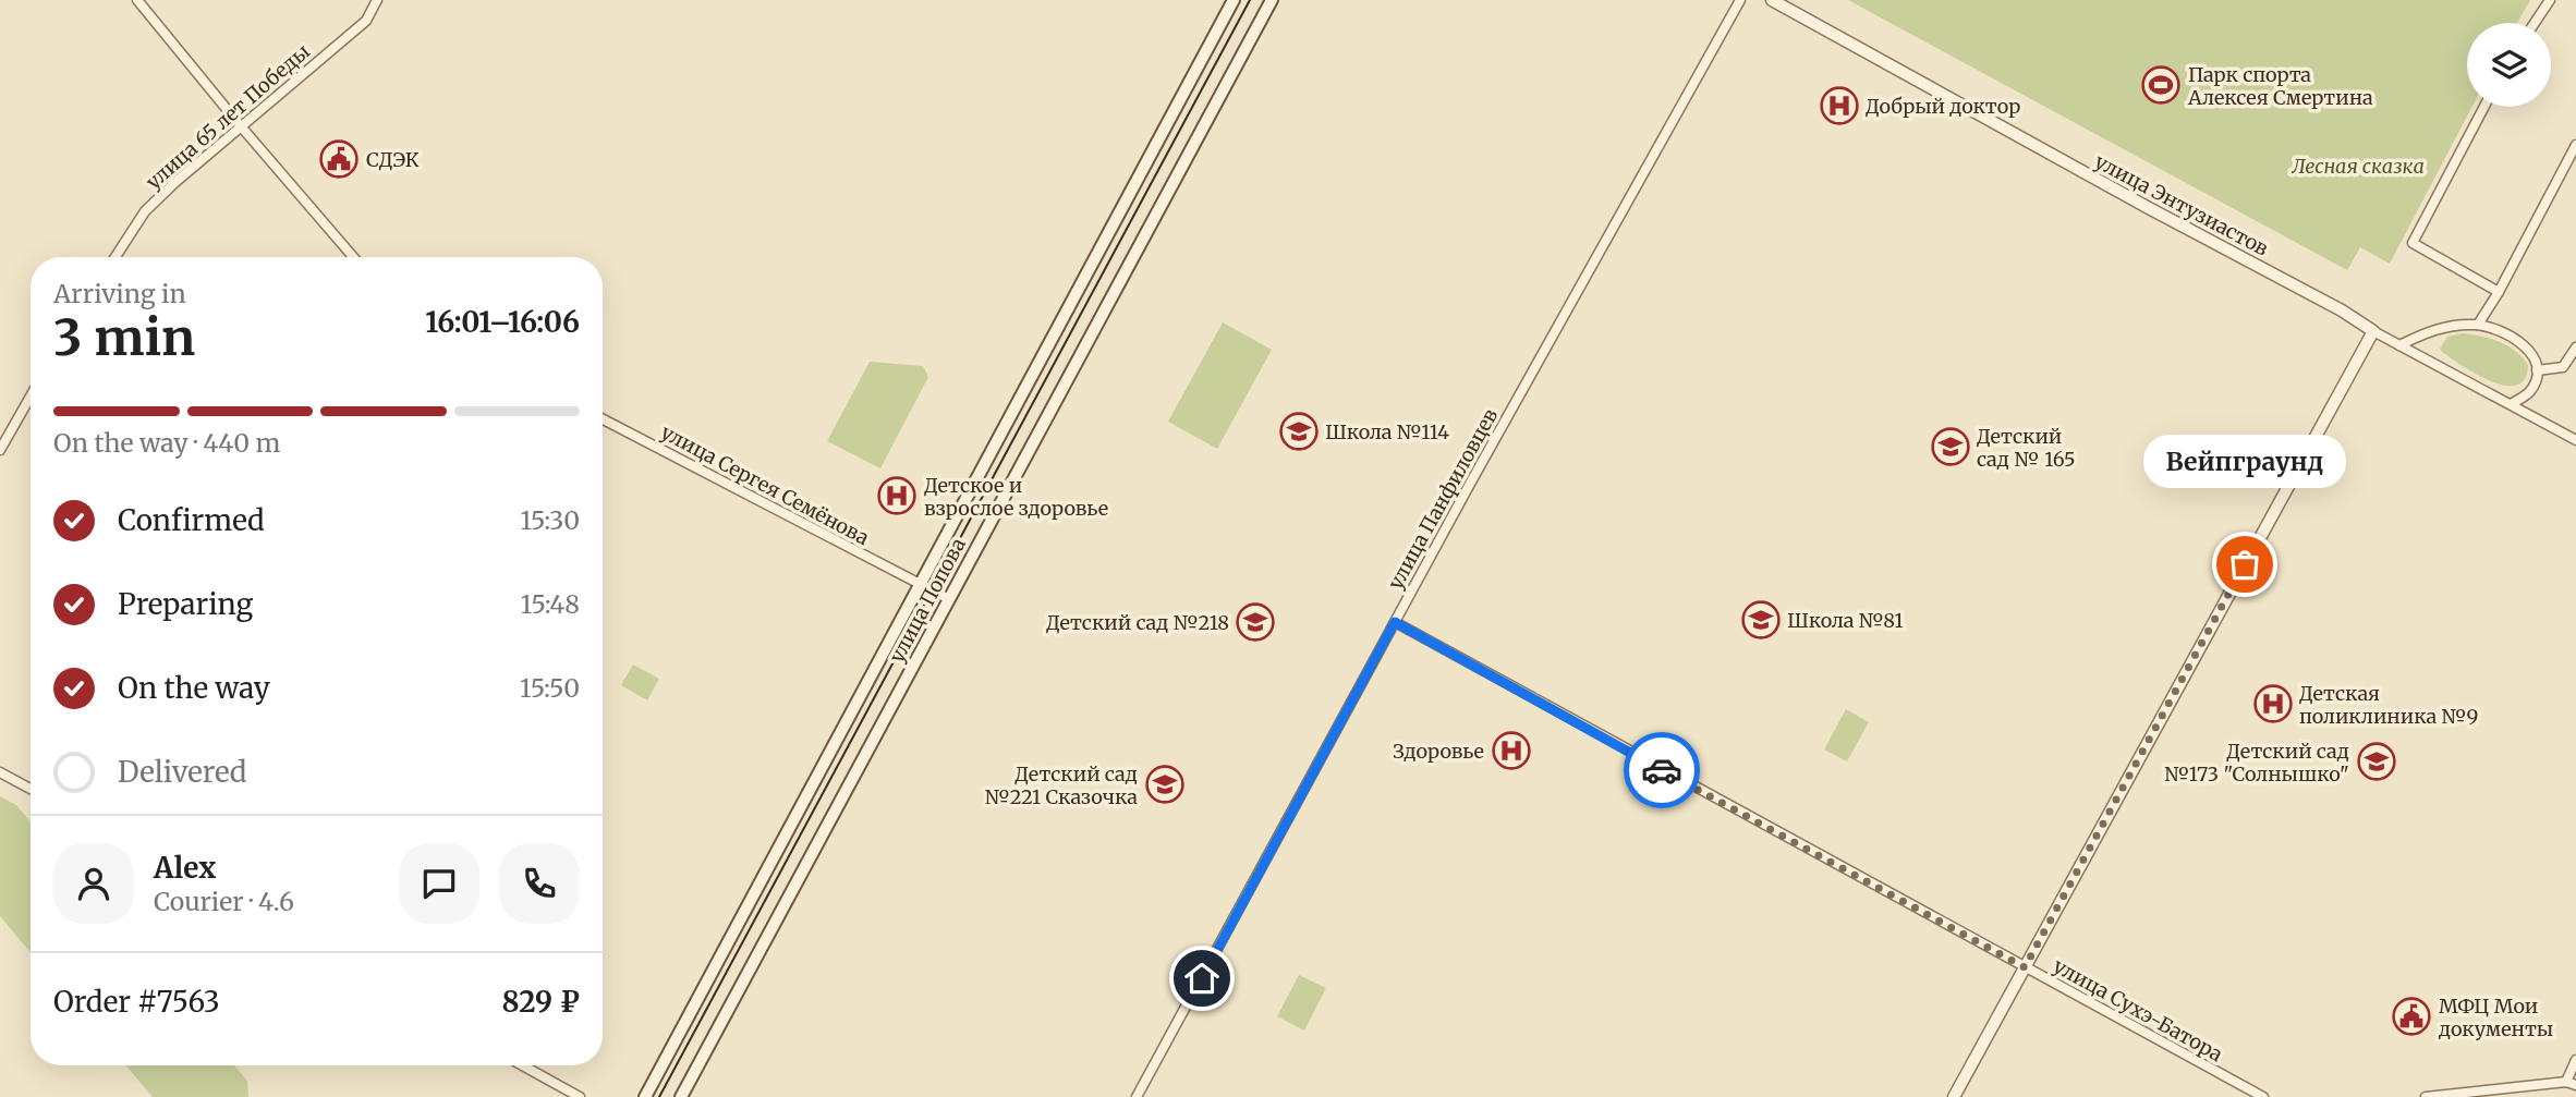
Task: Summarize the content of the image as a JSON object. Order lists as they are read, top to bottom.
{
  "streets": {
    "main road": ["улица Попова"],
    "street": [
      "улица 65 лет Победы",
      "улица Энтузиастов",
      "улица Сергея Семёнова",
      "улица Панфиловцев",
      "улица Сухэ-Батора"
    ]
  },
  "crossings": [
    ["улица Сергея Семёнова", "улица Попова"],
    ["улица Панфиловцев", "улица Сухэ-Батора"]
  ],
  "parks": ["Лесная сказка"],
  "places": {
    "sports": ["Парк спорта Алексея Смертина"],
    "hospital": [
      "Добрый доктор",
      "Детское и взрослое здоровье",
      "Детская поликлиника №9",
      "Здоровье"
    ],
    "public building": ["СДЭК", "МФЦ Мои документы"],
    "school or university": [
      "Школа №114",
      "Детский сад № 165",
      "Школа №81",
      "Детский сад №218",
      "Детский сад №173 \"Солнышко\"",
      "Детский сад №221 Сказочка"
    ],
    "other": ["Вейпграунд"]
  },
  "page": {
    "heading": ["3 min", "Arriving in", "16:01–16:06"],
    "panel": [
      "Alex",
      "Courier · 4.6",
      "Order #7563",
      "829 ₽"
    ],
    "bar": "On the way · 440 m",
    "bubble": "Вейпграунд",
    "list": [
      ["Confirmed", "15:30"],
      ["Preparing", "15:48"],
      ["On the way", "15:50"],
      "Delivered"
    ]
  }
}
